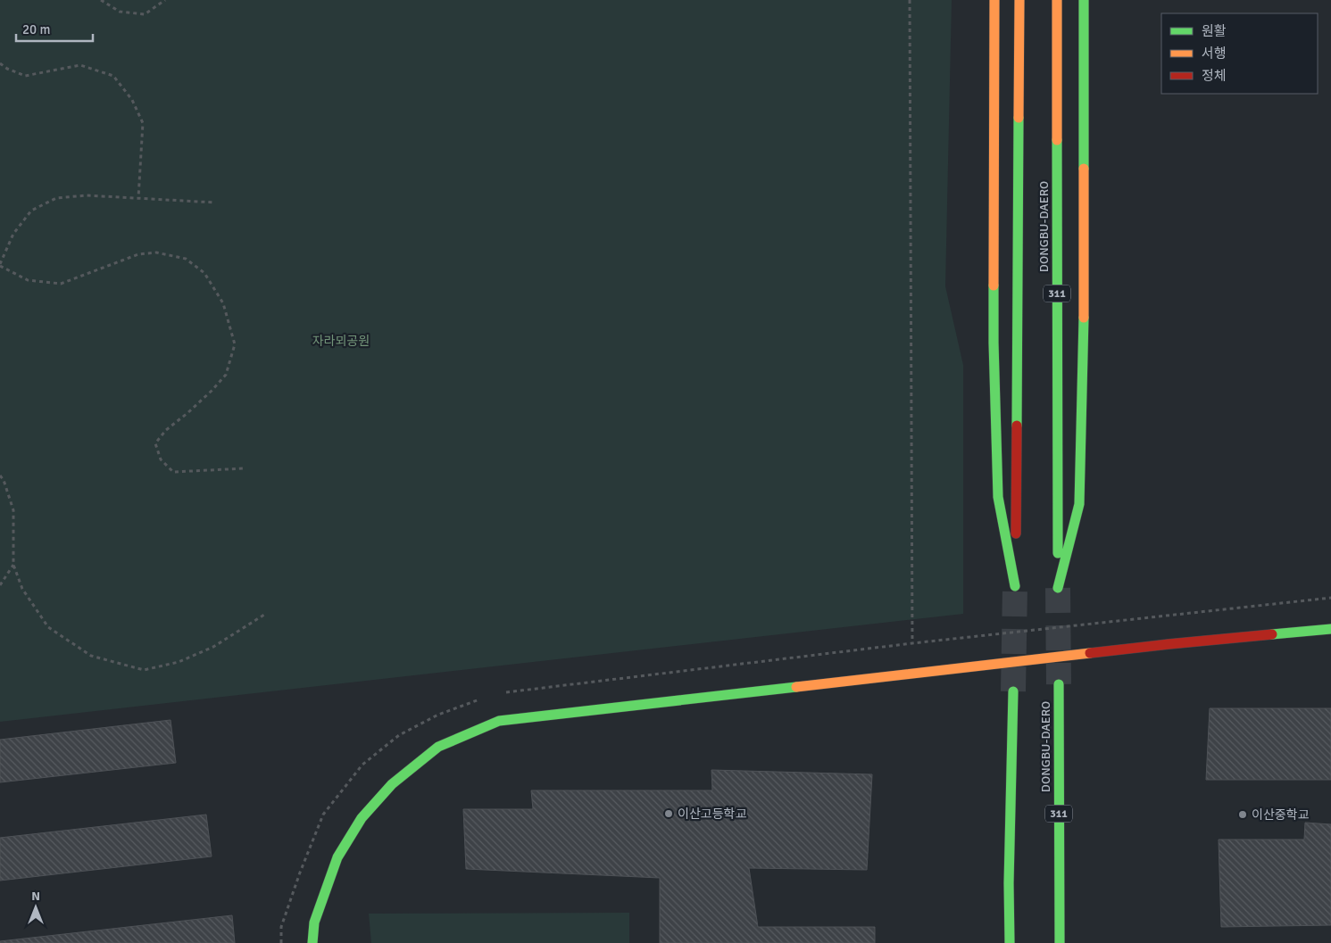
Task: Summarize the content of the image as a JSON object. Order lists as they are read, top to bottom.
{
  "streets": {
    "main road": ["DONGBU-DAERO", "311"]
  },
  "parks": ["자라뫼공원"],
  "places": ["이산고등학교", "이산중학교"],
  "legend": ["원활", "서행", "정체"],
  "scale_bar": "20 m",
  "north": "top"
}
